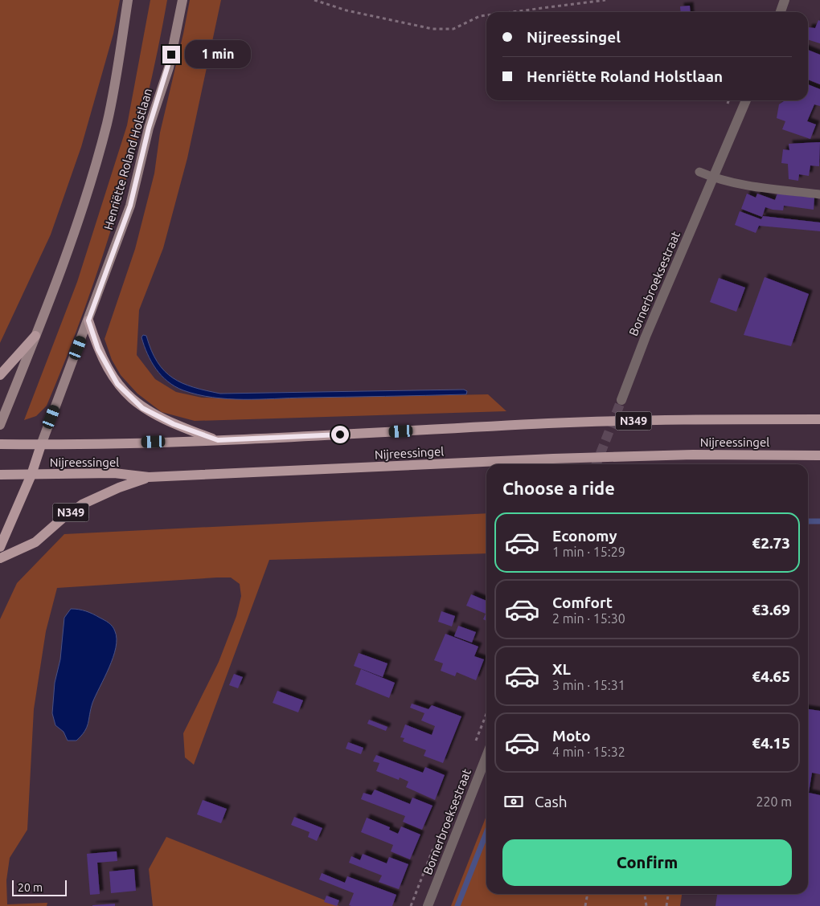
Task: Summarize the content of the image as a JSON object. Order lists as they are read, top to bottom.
{
  "streets": {
    "main road": ["Henriëtte Roland Holstlaan", "N349", "Nijreessingel"],
    "street": ["Bornerbroeksestraat"]
  },
  "crossings": [
    ["Henriëtte Roland Holstlaan", "N349"],
    ["Henriëtte Roland Holstlaan", "Nijreessingel"],
    ["N349", "Nijreessingel"]
  ],
  "scale_bar": "20 m",
  "page": {
    "banner": ["Nijreessingel", "Henriëtte Roland Holstlaan"],
    "bubble": "1 min",
    "heading": "Choose a ride",
    "list": [
      {
        "name": "Economy",
        "note": "1 min · 15:29",
        "value": "€2.73"
      },
      {
        "name": "Comfort",
        "note": "2 min · 15:30",
        "value": "€3.69"
      },
      {
        "name": "XL",
        "note": "3 min · 15:31",
        "value": "€4.65"
      },
      {
        "name": "Moto",
        "note": "4 min · 15:32",
        "value": "€4.15"
      }
    ],
    "pay": ["Cash", "220 m"],
    "buttons": "Confirm",
    "scale": "20 m"
  }
}
